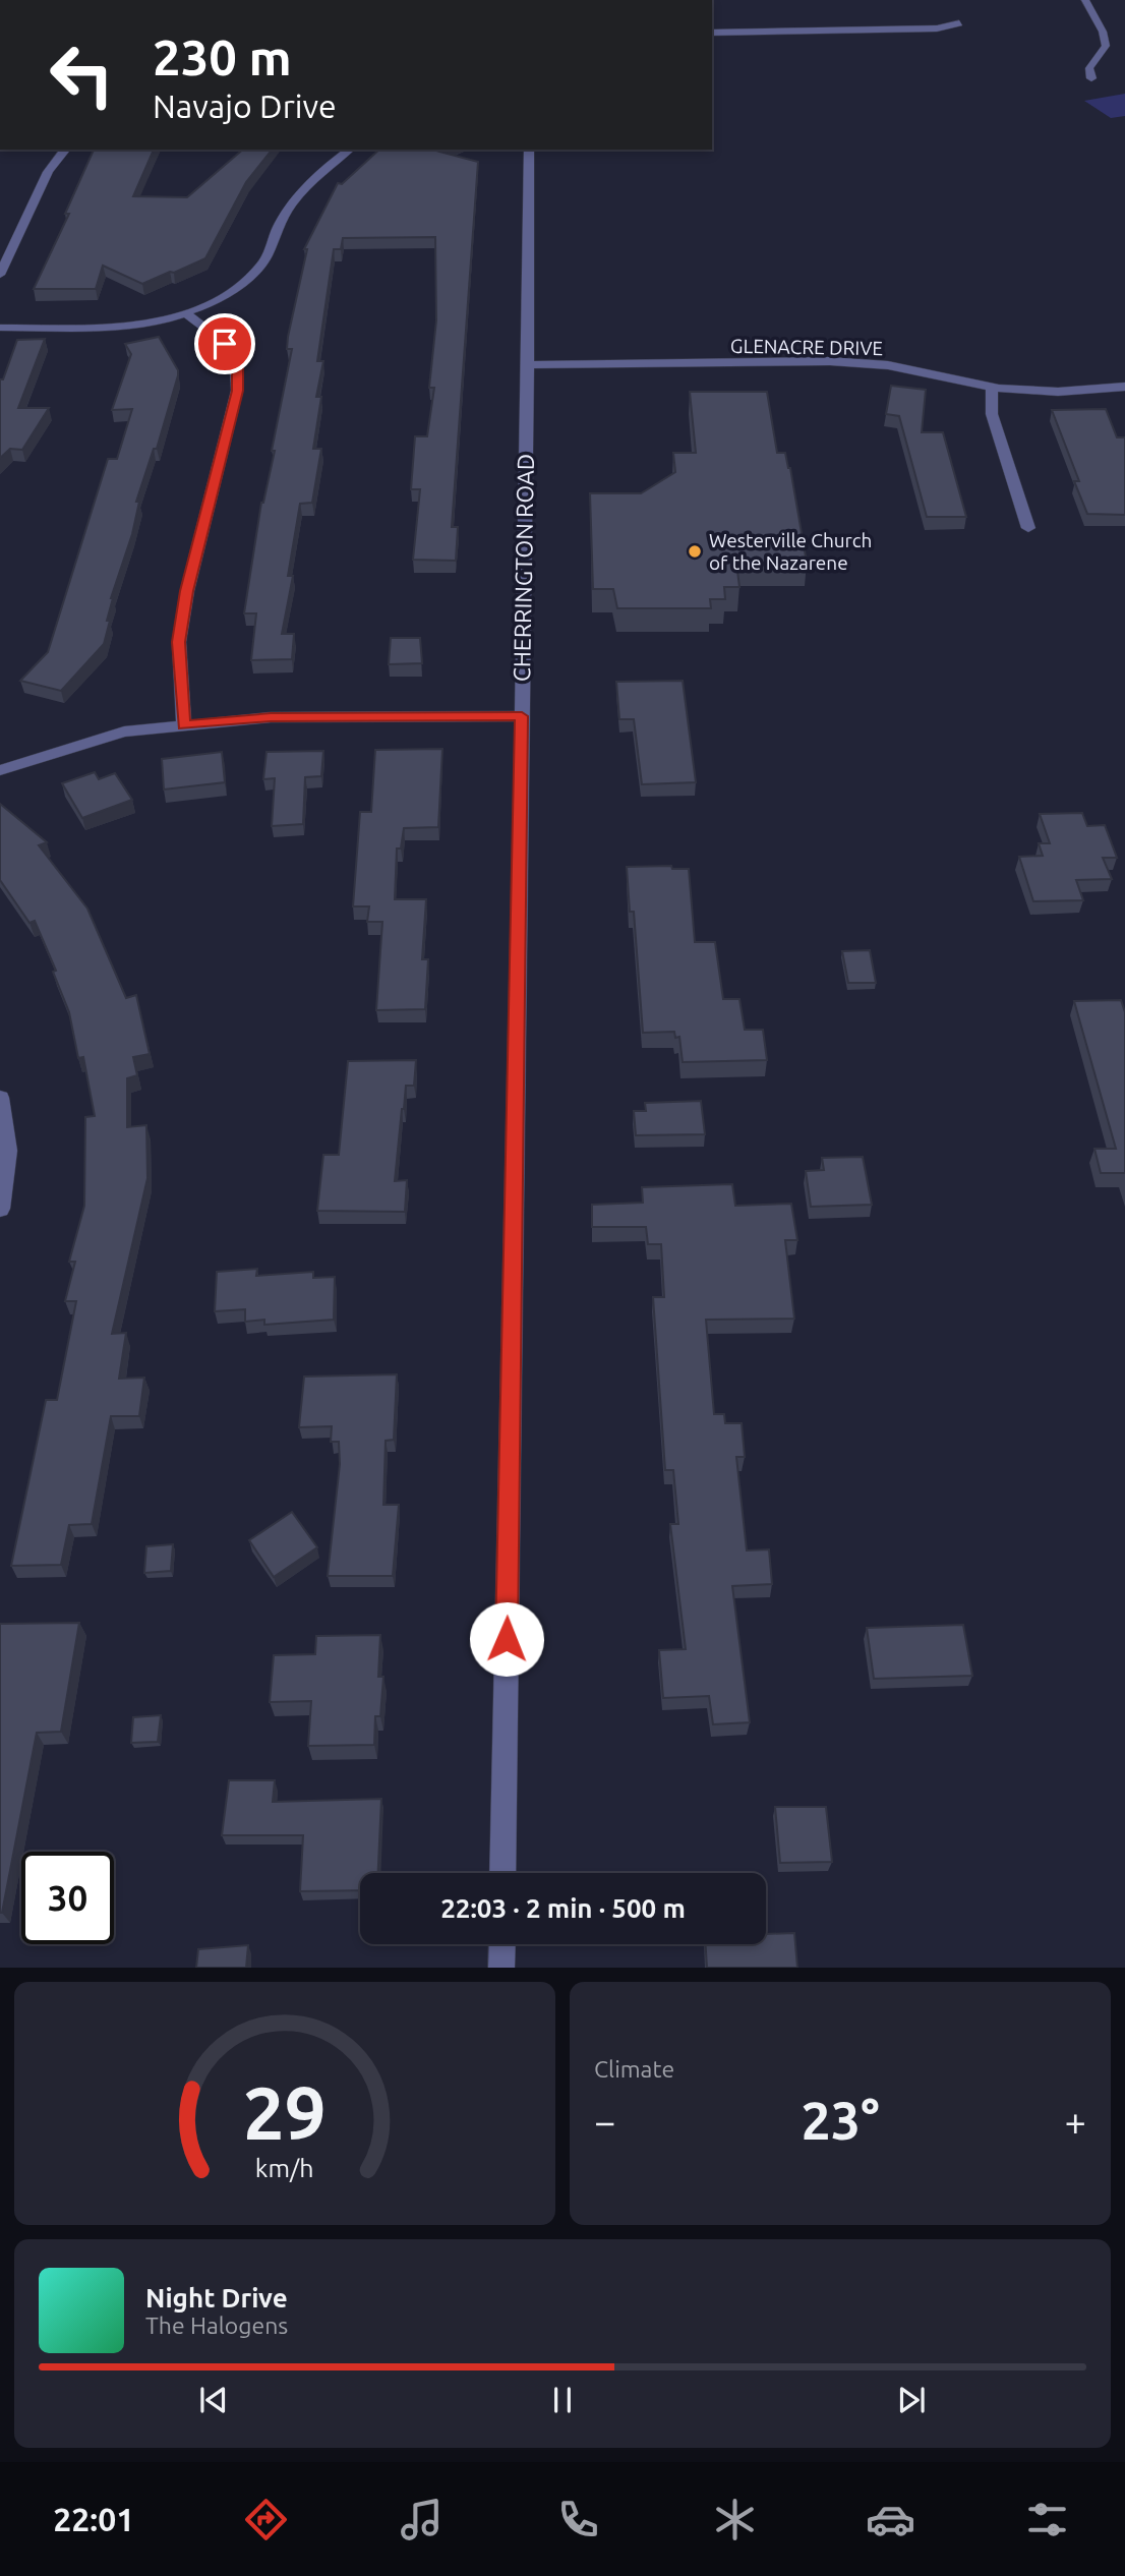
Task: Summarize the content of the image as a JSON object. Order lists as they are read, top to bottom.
{
  "streets": {
    "street": ["GLENACRE DRIVE", "CHERRINGTON ROAD"]
  },
  "crossings": [
    ["GLENACRE DRIVE", "CHERRINGTON ROAD"]
  ],
  "places": ["Westerville Church of the Nazarene"],
  "page": {
    "turn": ["230 m", "Navajo Drive"],
    "limit": "30",
    "trip": "22:03 · 2 min · 500 m",
    "tile": "Climate",
    "heat": ["−", "23°", "+"],
    "song": ["Night Drive", "The Halogens"],
    "tabs": "22:01",
    "gauge": ["29", "km/h"]
  }
}
